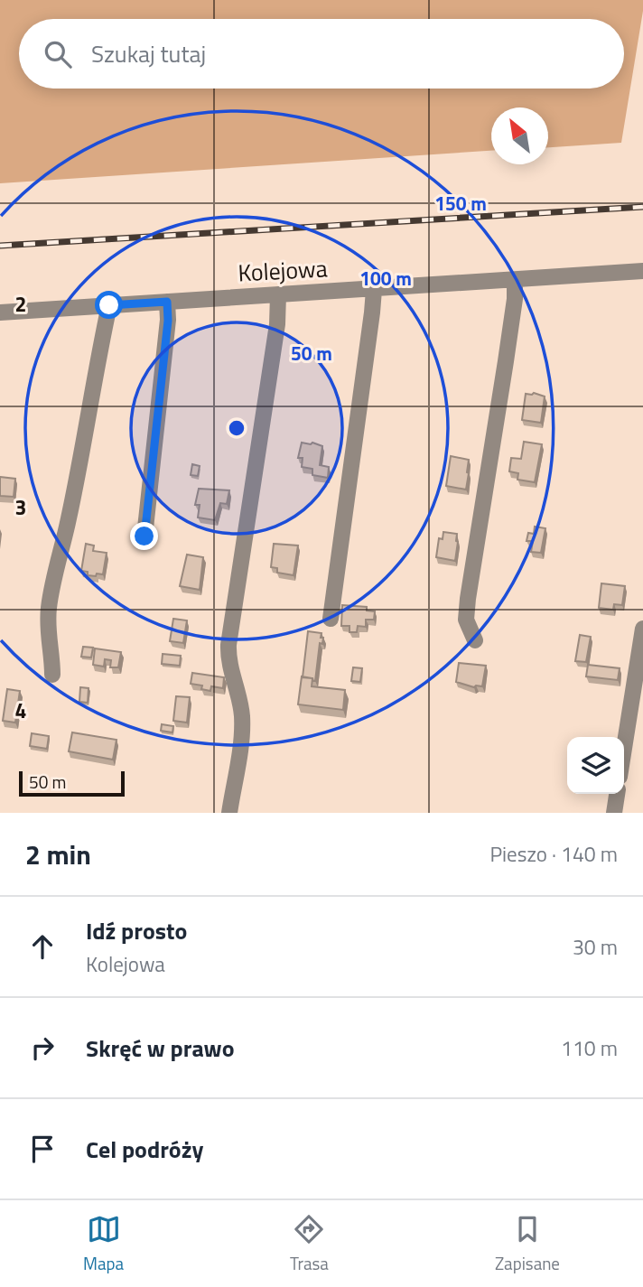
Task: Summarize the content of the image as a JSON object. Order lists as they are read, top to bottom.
{
  "streets": {
    "street": ["Kolejowa"]
  },
  "scale_bar": "50 m",
  "north": "top left",
  "page": {
    "search": "Szukaj tutaj",
    "scale": "50 m",
    "heading": ["2 min", "Pieszo · 140 m"],
    "list": [
      ["Idź prosto", "Kolejowa", "30 m"],
      ["Skręć w prawo", "110 m"],
      "Cel podróży"
    ],
    "nav": ["Mapa", "Trasa", "Zapisane"]
  },
  "grid": {
    "rows": ["2", "3", "4"]
  },
  "rings": ["150 m", "100 m", "50 m"]
}
